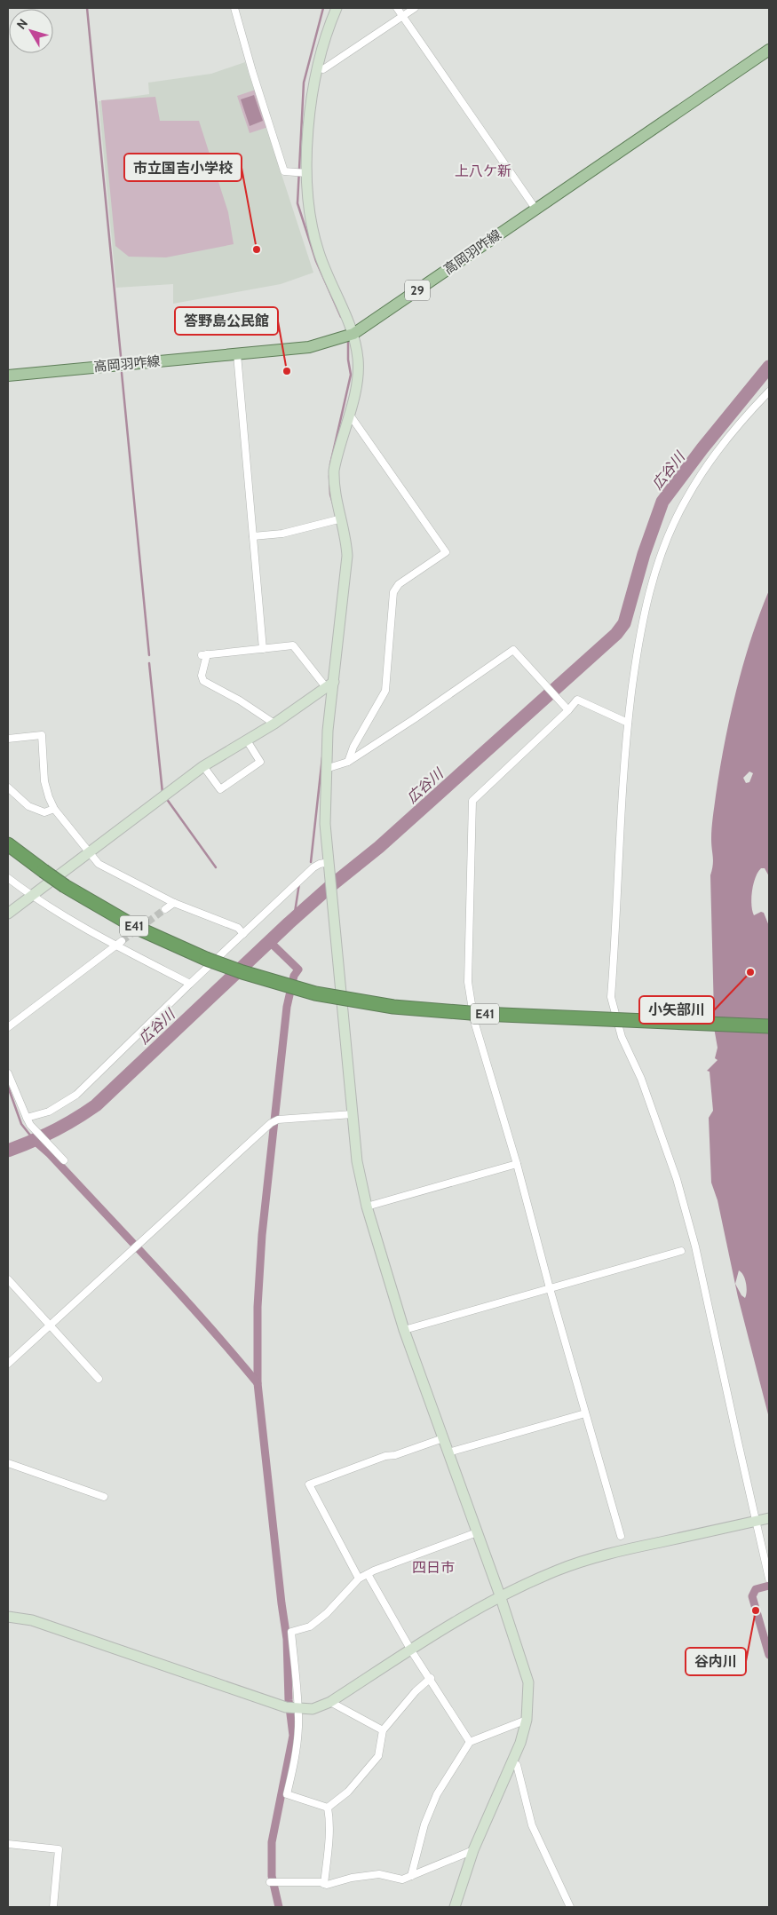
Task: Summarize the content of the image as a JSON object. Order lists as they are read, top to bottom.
{
  "streets": {
    "highway": ["E41"],
    "main road": ["高岡羽咋線", "29"]
  },
  "districts": ["上八ケ新", "四日市"],
  "water": ["広谷川"],
  "places": [
    "市立国吉小学校",
    "答野島公民館",
    "小矢部川",
    "谷内川"
  ],
  "north": "top left"
}
